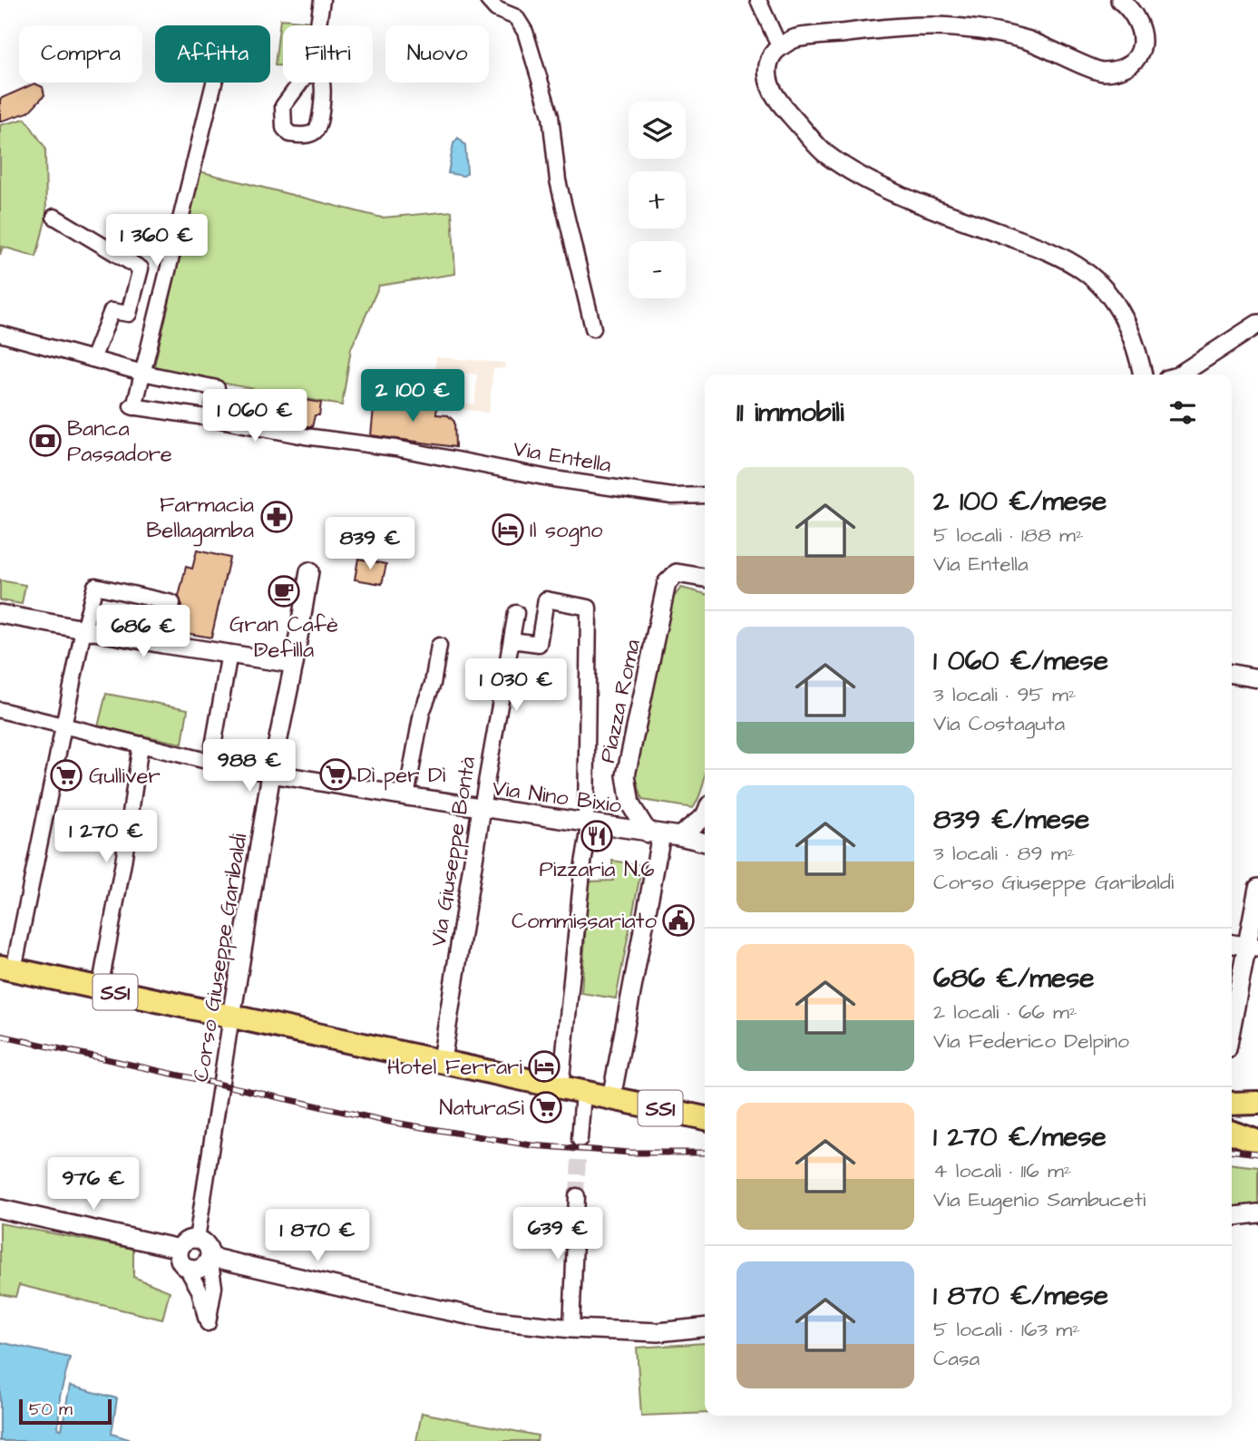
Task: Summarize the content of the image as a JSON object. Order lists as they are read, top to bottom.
{
  "streets": {
    "main road": ["SS1"],
    "street": [
      "Via Entella",
      "Piazza Roma",
      "Via Nino Bixio",
      "Via Giuseppe Bontà",
      "Corso Giuseppe Garibaldi"
    ]
  },
  "crossings": [
    ["Piazza Roma", "Via Nino Bixio"],
    ["Via Nino Bixio", "Via Giuseppe Bontà"],
    ["Via Nino Bixio", "Corso Giuseppe Garibaldi"],
    ["Via Giuseppe Bontà", "SS1"],
    ["Corso Giuseppe Garibaldi", "SS1"]
  ],
  "places": {
    "bank": ["Banca Passadore"],
    "pharmacy": ["Farmacia Bellagamba"],
    "hotel": ["Il sogno", "Hotel Ferrari"],
    "cafe": ["Gran Cafè Defilla"],
    "supermarket": ["Dì per Dì", "Gulliver", "NaturaSì"],
    "restaurant": ["Pizzaria N.6"],
    "public building": ["Commissariato"]
  },
  "scale_bar": "50 m",
  "page": {
    "chip": [
      "Compra",
      "Affitta",
      "Filtri",
      "Nuovo"
    ],
    "map_buttons": ["+", "−"],
    "price": [
      "1 360 €",
      "2 100 €",
      "1 060 €",
      "839 €",
      "686 €",
      "1 030 €",
      "988 €",
      "1 270 €",
      "976 €",
      "639 €",
      "1 870 €"
    ],
    "heading": "11 immobili",
    "list": [
      {
        "name": "2 100 €/mese",
        "note": "5 locali · 188 m² · Via Entella"
      },
      {
        "name": "1 060 €/mese",
        "note": "3 locali · 95 m² · Via Costaguta"
      },
      {
        "name": "839 €/mese",
        "note": "3 locali · 89 m² · Corso Giuseppe Garibaldi"
      },
      {
        "name": "686 €/mese",
        "note": "2 locali · 66 m² · Via Federico Delpino"
      },
      {
        "name": "1 270 €/mese",
        "note": "4 locali · 116 m² · Via Eugenio Sambuceti"
      },
      {
        "name": "1 870 €/mese",
        "note": "5 locali · 163 m² · Casa"
      }
    ],
    "scale": "50 m"
  }
}
